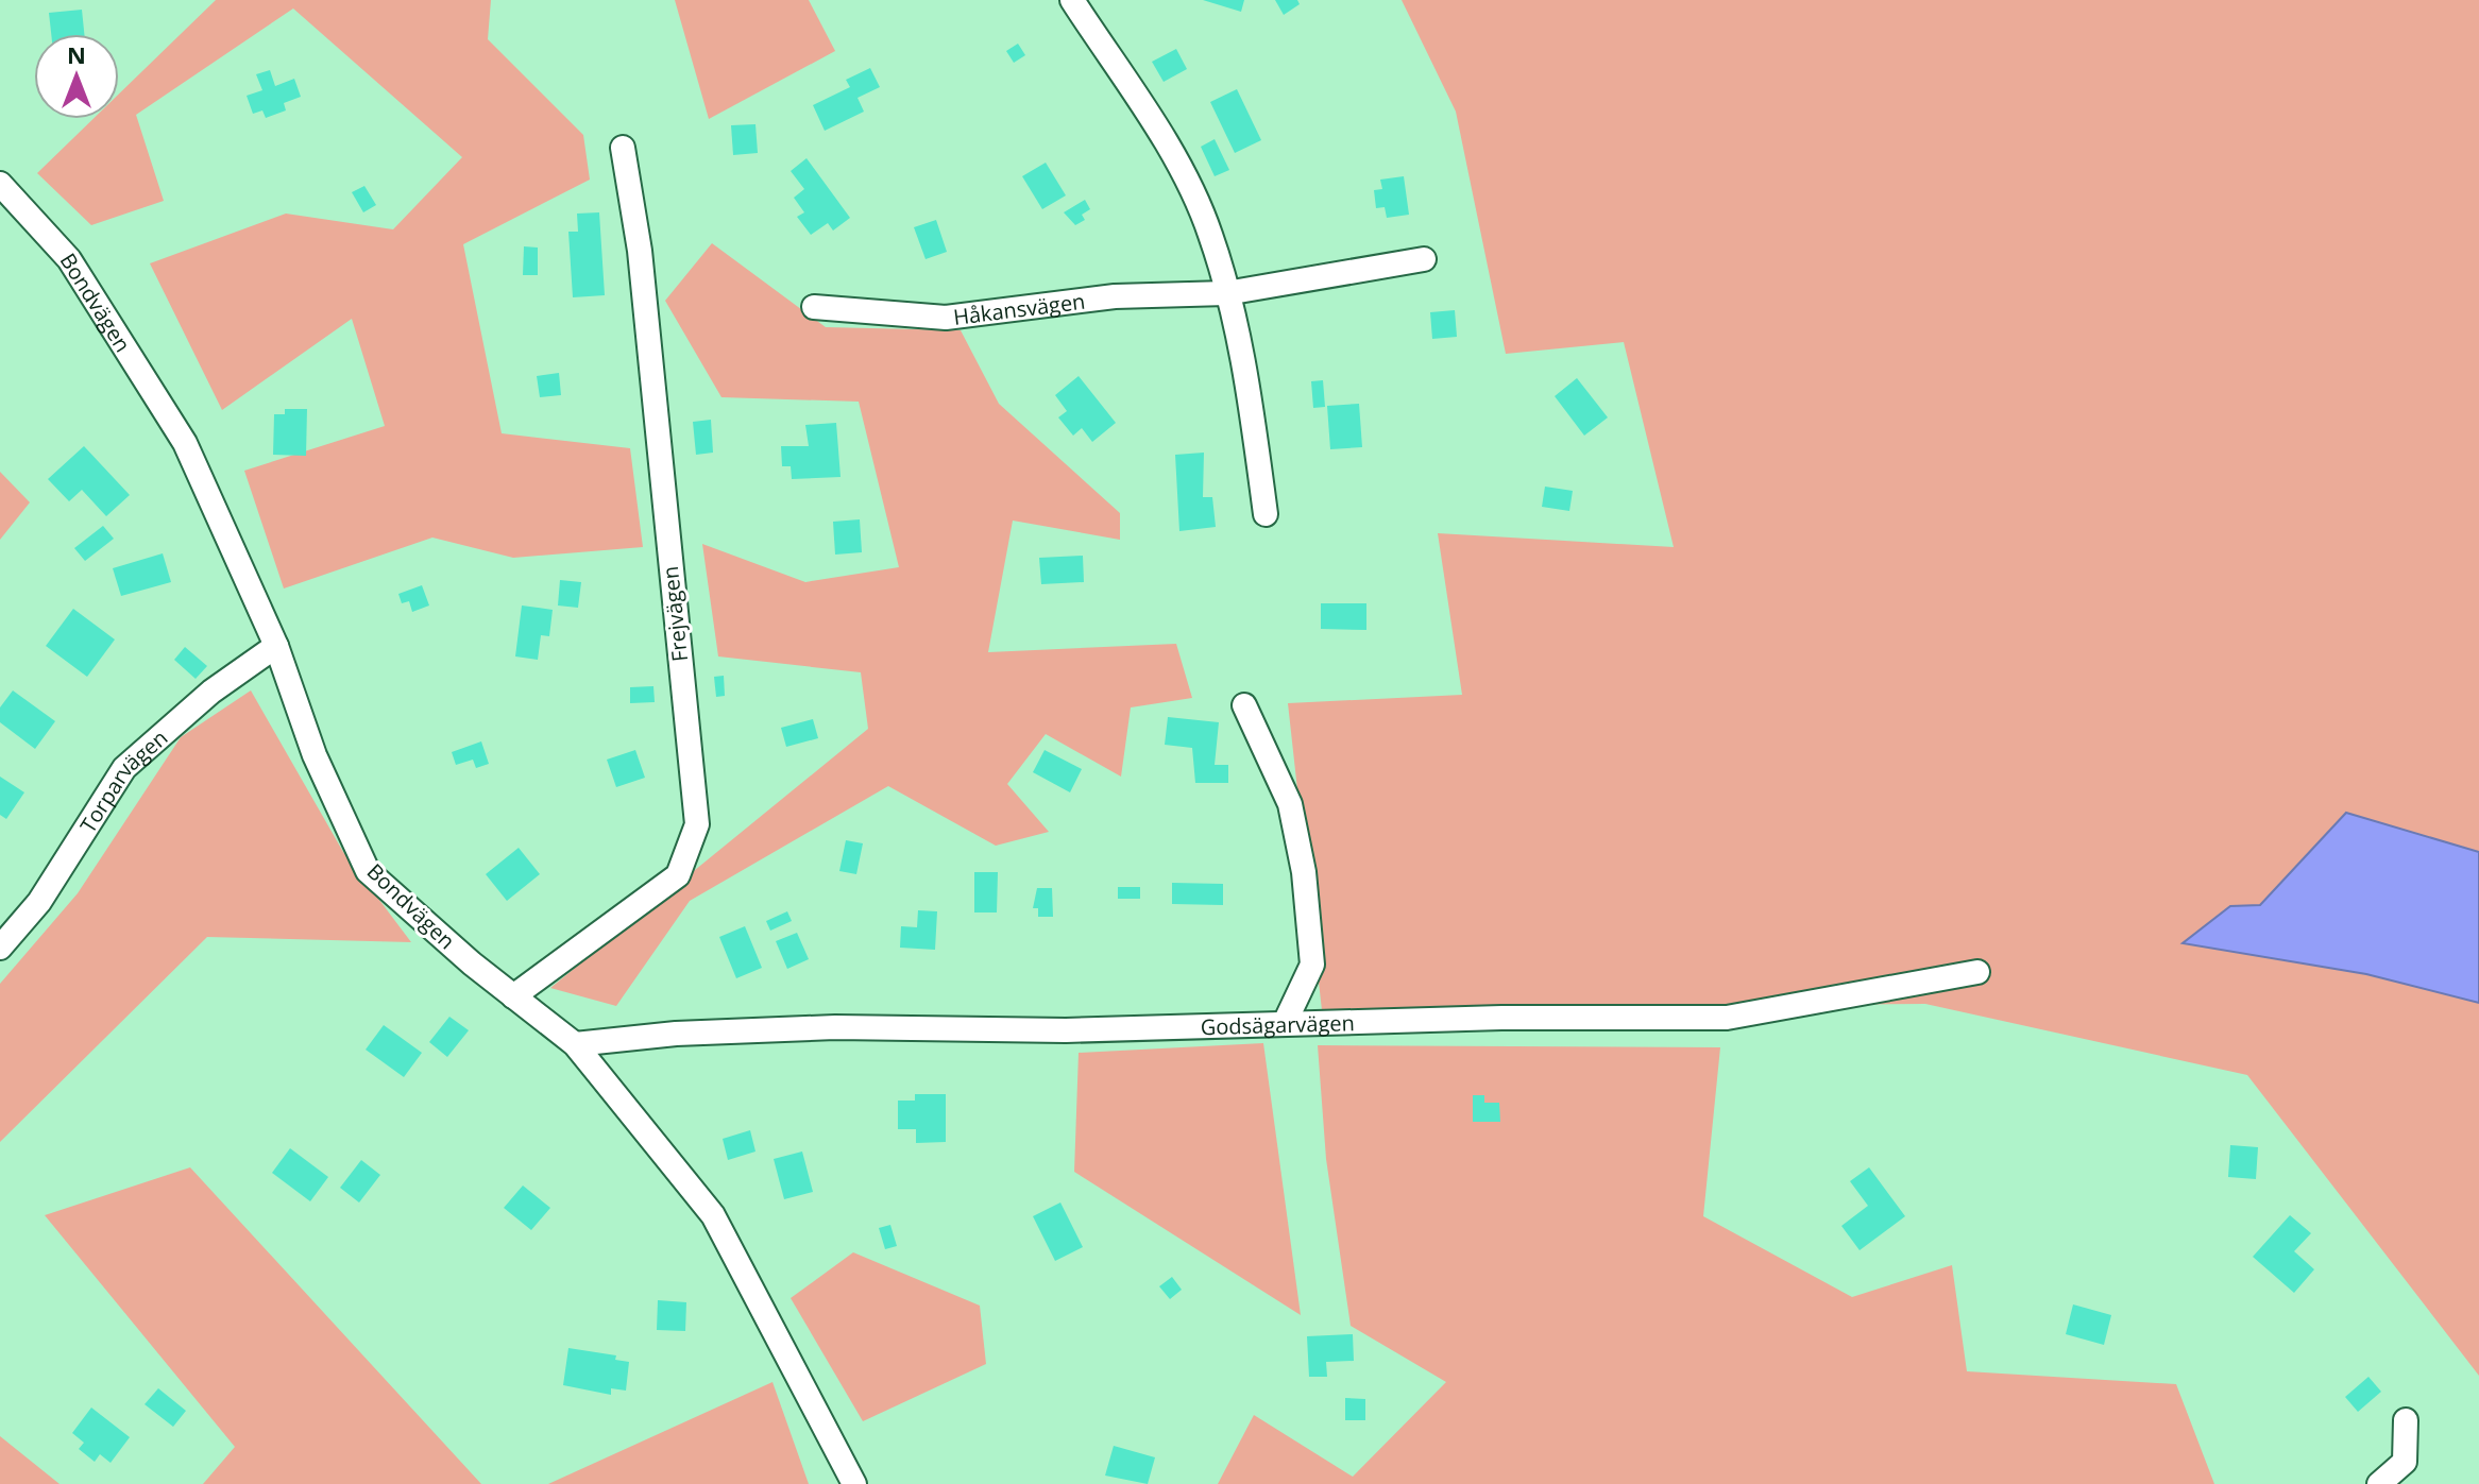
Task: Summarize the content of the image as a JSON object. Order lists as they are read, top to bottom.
{
  "streets": {
    "street": [
      "Bondvägen",
      "Håkansvägen",
      "Frejvägen",
      "Torparvägen",
      "Godsägarvägen"
    ]
  },
  "crossings": [
    ["Bondvägen", "Frejvägen"],
    ["Bondvägen", "Torparvägen"],
    ["Bondvägen", "Godsägarvägen"]
  ],
  "north": "top"
}
